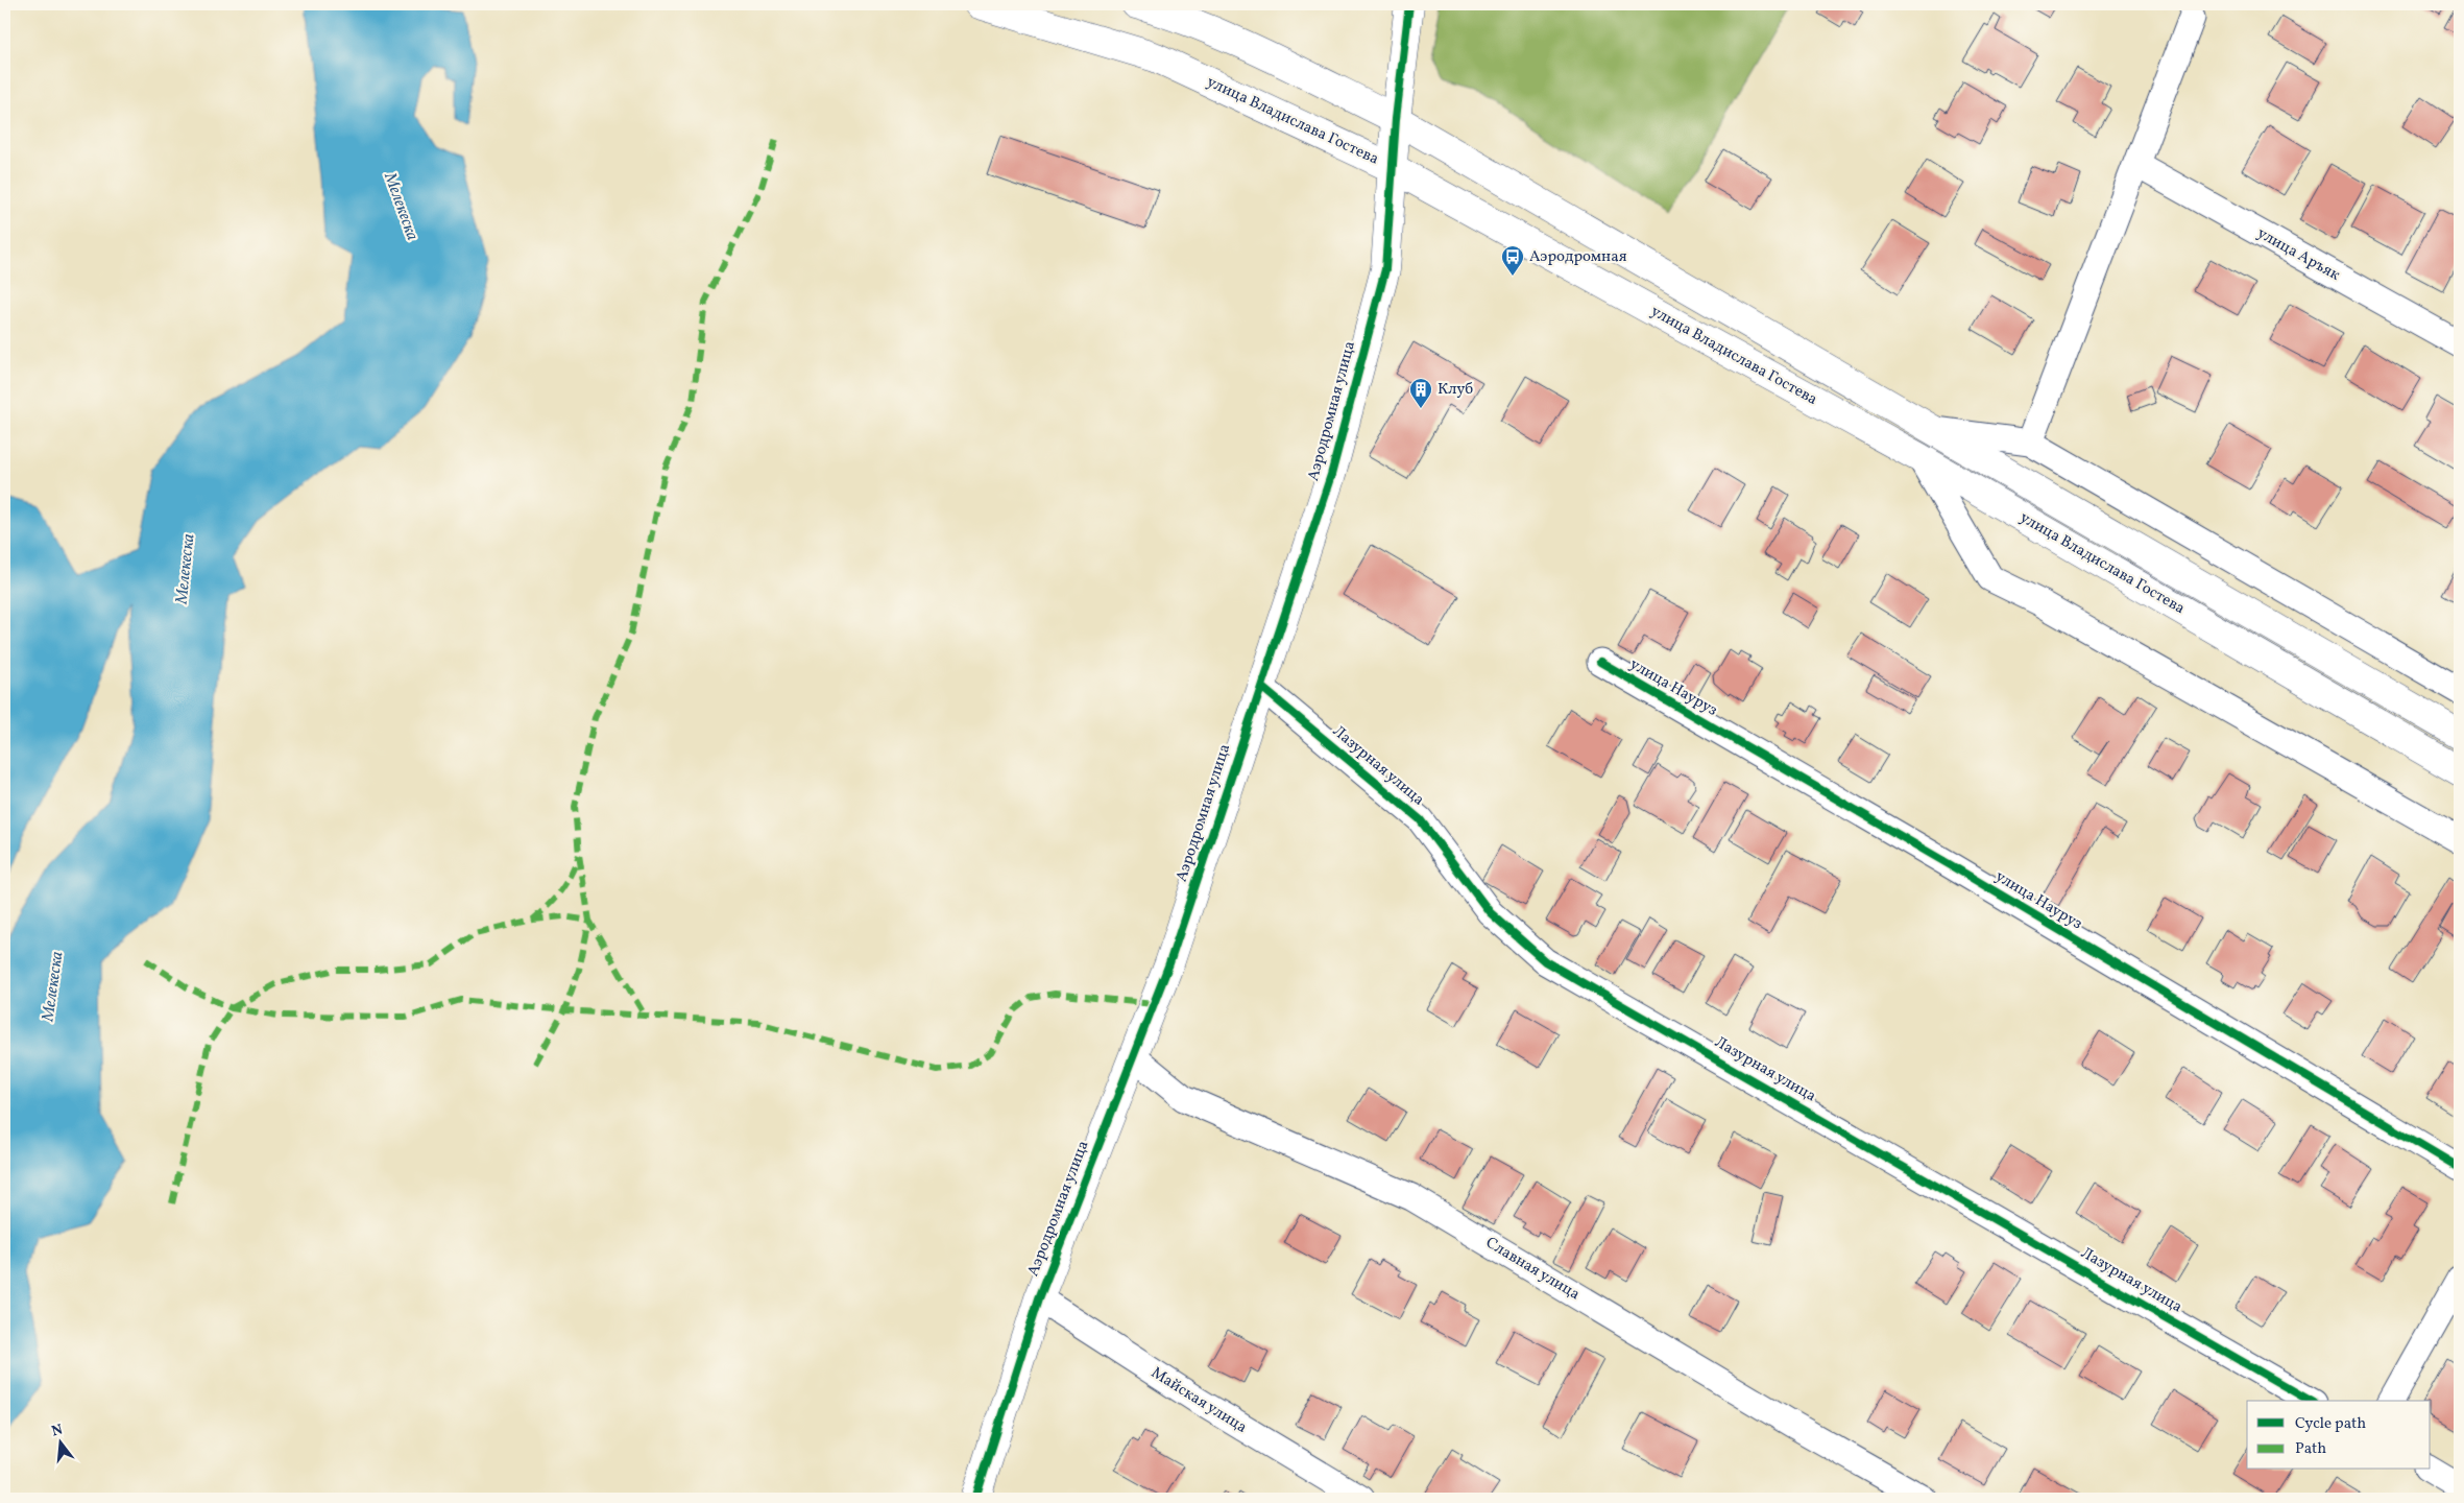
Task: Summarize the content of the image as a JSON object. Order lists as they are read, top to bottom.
{
  "streets": {
    "main road": ["улица Владислава Гостева", "Аэродромная улица"],
    "street": [
      "улица Аръяк",
      "улица Науруз",
      "Лазурная улица",
      "Славная улица",
      "Майская улица"
    ]
  },
  "crossings": [
    ["улица Владислава Гостева", "Аэродромная улица"],
    ["Аэродромная улица", "Лазурная улица"],
    ["Аэродромная улица", "Славная улица"],
    ["Аэродромная улица", "Майская улица"]
  ],
  "water": ["Мелекеска"],
  "places": {
    "bus stop": ["Аэродромная"],
    "building": ["Клуб"]
  },
  "legend": ["Cycle path", "Path"],
  "north": "top"
}
